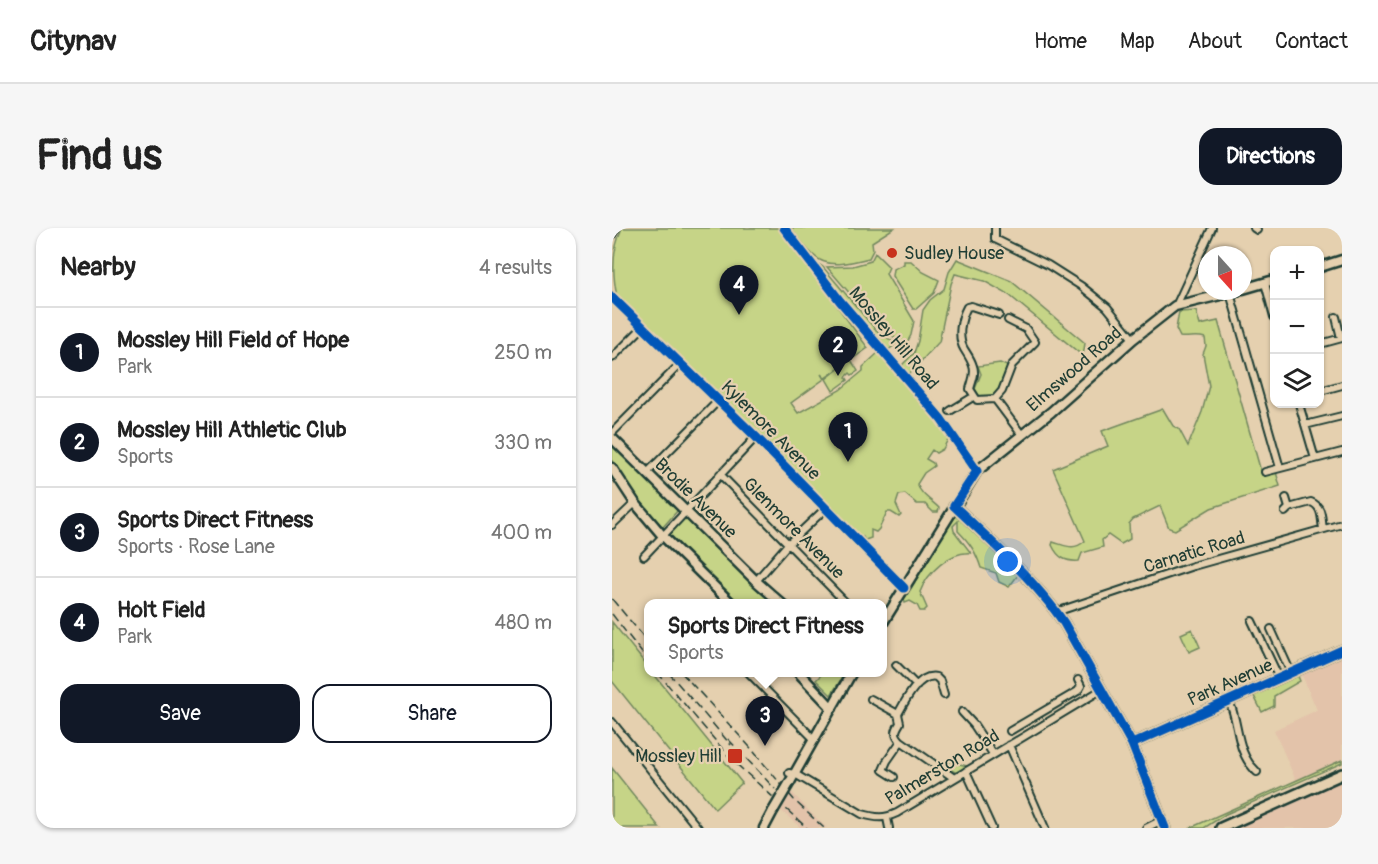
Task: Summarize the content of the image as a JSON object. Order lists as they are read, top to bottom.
{
  "streets": {
    "street": [
      "Mossley Hill Road",
      "Elmswood Road",
      "Kylemore Avenue",
      "Brodie Avenue",
      "Glenmore Avenue",
      "Carnatic Road",
      "Park Avenue",
      "Palmerston Road"
    ]
  },
  "crossings": [
    ["Mossley Hill Road", "Elmswood Road"],
    ["Elmswood Road", "Kylemore Avenue"]
  ],
  "places": {
    "other": ["Sudley House"],
    "transit": ["Mossley Hill"]
  },
  "north": "bottom",
  "page": {
    "header": "Citynav",
    "nav": [
      "Home",
      "Map",
      "About",
      "Contact"
    ],
    "buttons": [
      "Directions",
      ["Save", "Share"]
    ],
    "title": "Find us",
    "heading": ["Nearby", "4 results"],
    "map_buttons": ["+", "−"],
    "pins": [
      "4",
      "2",
      "1",
      "3"
    ],
    "list": [
      {
        "mark": "1",
        "name": "Mossley Hill Field of Hope",
        "note": "Park",
        "value": "250 m"
      },
      {
        "mark": "2",
        "name": "Mossley Hill Athletic Club",
        "note": "Sports",
        "value": "330 m"
      },
      {
        "mark": "3",
        "name": "Sports Direct Fitness",
        "note": "Sports · Rose Lane",
        "value": "400 m"
      },
      {
        "mark": "4",
        "name": "Holt Field",
        "note": "Park",
        "value": "480 m"
      }
    ],
    "popup": ["Sports Direct Fitness", "Sports"]
  }
}
